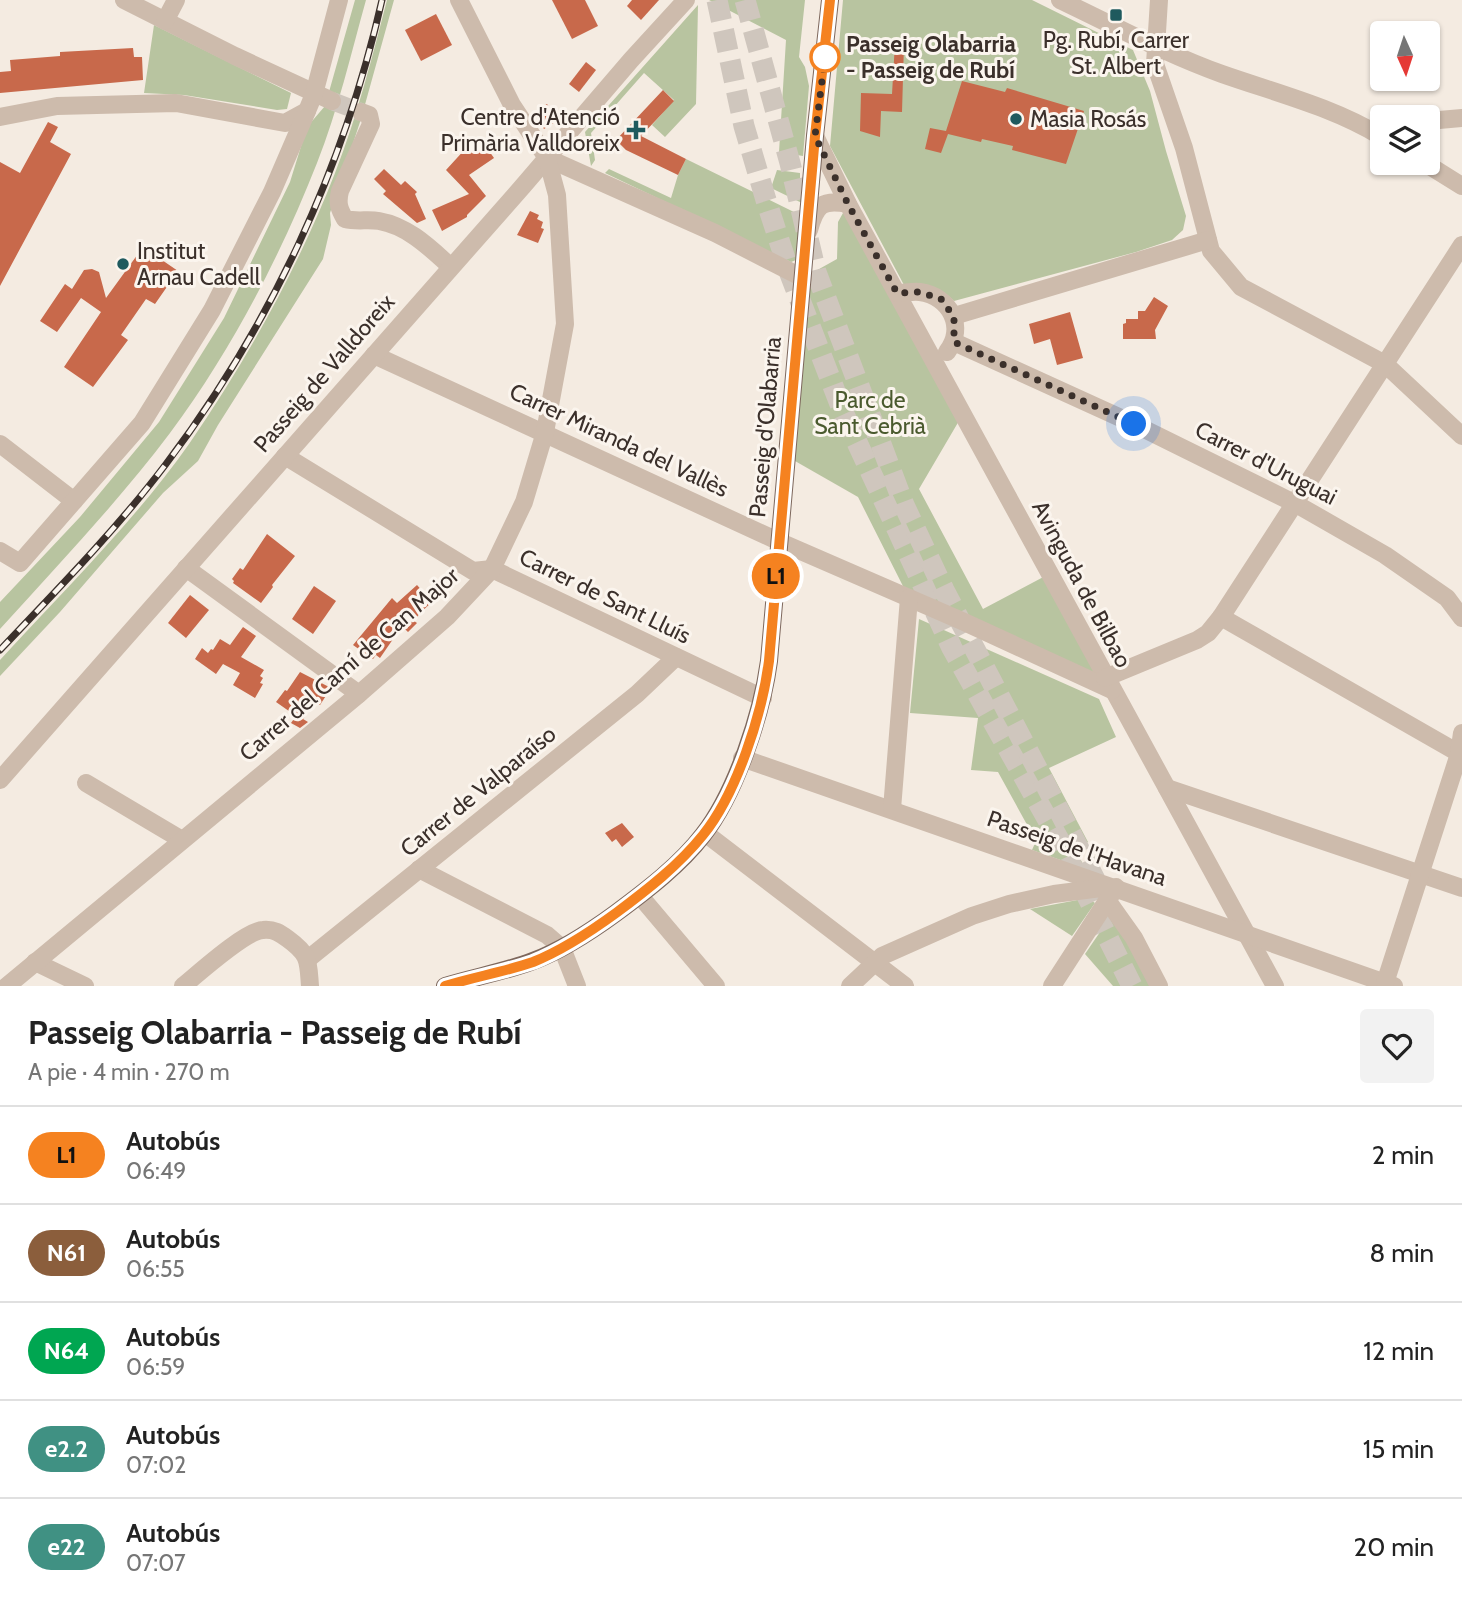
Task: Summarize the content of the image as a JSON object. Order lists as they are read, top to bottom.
{
  "streets": {
    "main road": ["Passeig d'Olabarria"],
    "street": [
      "Passeig de Valldoreix",
      "Carrer Miranda del Vallès",
      "Carrer d'Uruguai",
      "Avinguda de Bilbao",
      "Carrer de Sant Lluís",
      "Carrer del Camí de Can Major",
      "Carrer de Valparaíso",
      "Passeig de l'Havana"
    ]
  },
  "crossings": [
    ["Passeig de Valldoreix", "Carrer Miranda del Vallès"],
    ["Passeig de Valldoreix", "Carrer de Sant Lluís"],
    ["Passeig de Valldoreix", "Carrer del Camí de Can Major"],
    ["Passeig d'Olabarria", "Carrer Miranda del Vallès"],
    ["Passeig d'Olabarria", "Avinguda de Bilbao"],
    ["Passeig d'Olabarria", "Carrer de Sant Lluís"],
    ["Passeig d'Olabarria", "Passeig de l'Havana"],
    ["Carrer Miranda del Vallès", "Avinguda de Bilbao"],
    ["Carrer Miranda del Vallès", "Carrer del Camí de Can Major"],
    ["Avinguda de Bilbao", "Passeig de l'Havana"],
    ["Carrer de Sant Lluís", "Carrer del Camí de Can Major"],
    ["Carrer de Sant Lluís", "Carrer de Valparaíso"]
  ],
  "parks": ["Parc de Sant Cebrià"],
  "places": {
    "transit": ["Pg. Rubí, Carrer St. Albert"],
    "other": ["Passeig Olabarria - Passeig de Rubí", "Masia Rosás", "Institut Arnau Cadell"],
    "health": ["Centre d'Atenció Primària Valldoreix"]
  },
  "lines": ["bus line L1"],
  "north": "bottom",
  "page": {
    "on_map": "L1",
    "heading": ["Passeig Olabarria - Passeig de Rubí", "A pie · 4 min · 270 m"],
    "list": [
      {
        "mark": "L1",
        "name": "Autobús",
        "note": "06:49",
        "value": "2 min"
      },
      {
        "mark": "N61",
        "name": "Autobús",
        "note": "06:55",
        "value": "8 min"
      },
      {
        "mark": "N64",
        "name": "Autobús",
        "note": "06:59",
        "value": "12 min"
      },
      {
        "mark": "e2.2",
        "name": "Autobús",
        "note": "07:02",
        "value": "15 min"
      },
      {
        "mark": "e22",
        "name": "Autobús",
        "note": "07:07",
        "value": "20 min"
      }
    ]
  }
}
